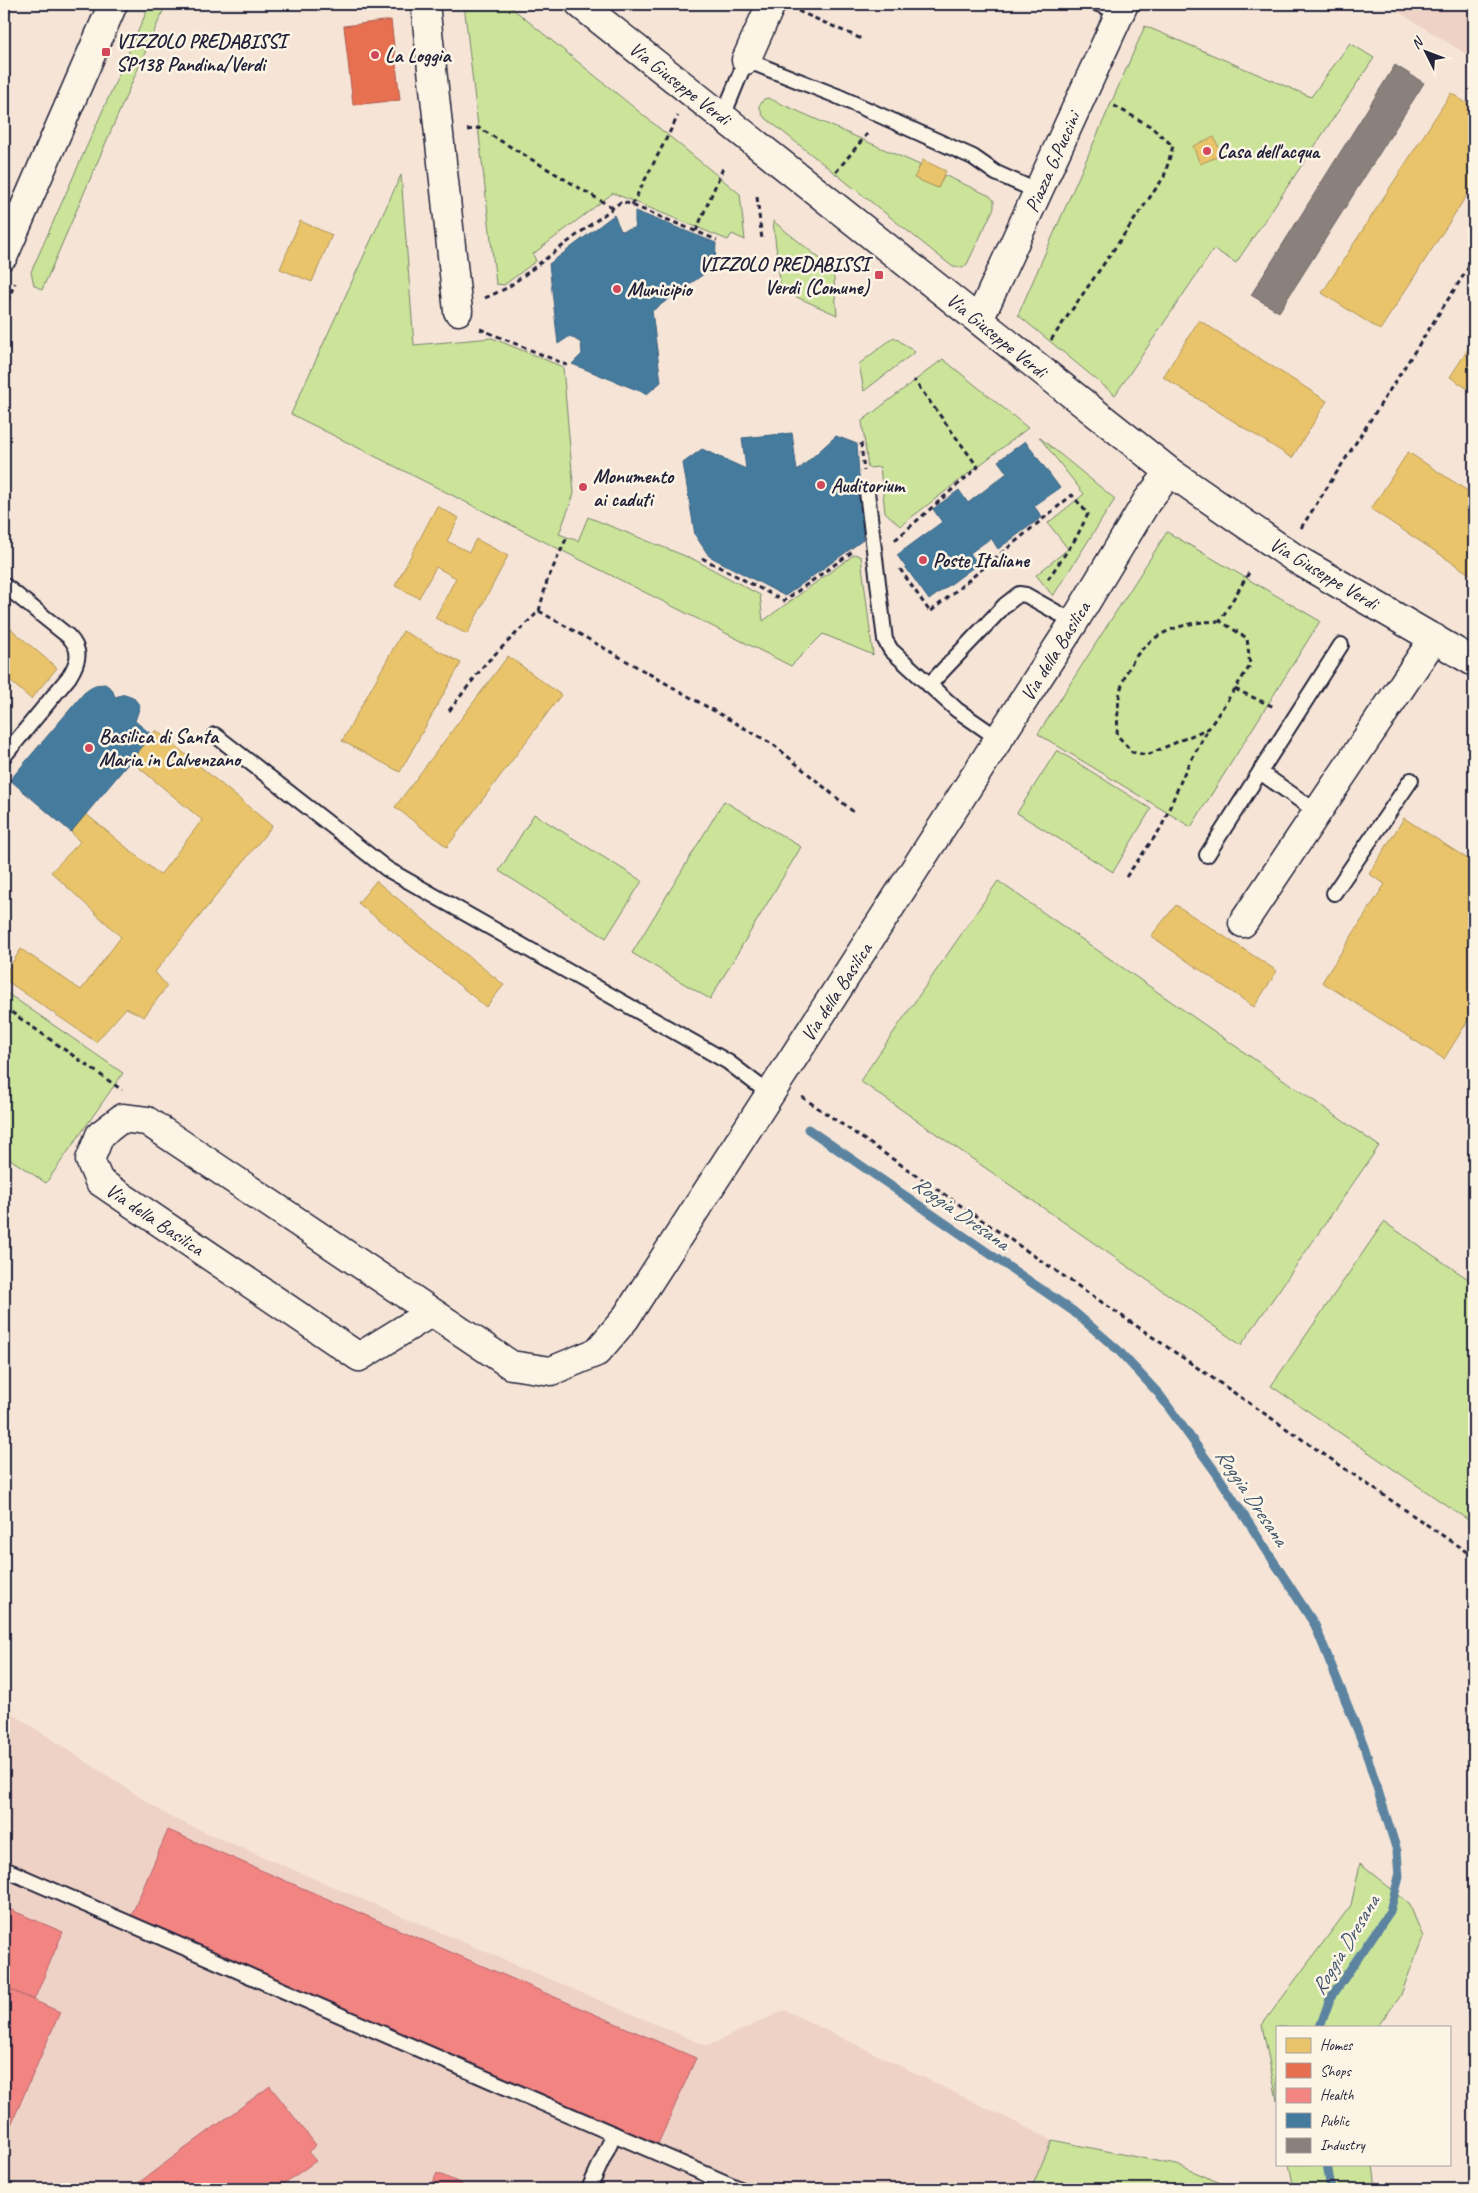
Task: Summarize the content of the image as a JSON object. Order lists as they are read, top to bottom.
{
  "streets": {
    "street": ["Via Giuseppe Verdi", "Piazza G.Puccini", "Via della Basilica"]
  },
  "crossings": [
    ["Via Giuseppe Verdi", "Piazza G.Puccini"],
    ["Via Giuseppe Verdi", "Via della Basilica"]
  ],
  "water": ["Roggia Dresana"],
  "places": {
    "transit": ["VIZZOLO PREDABISSI SP138 Pandina/Verdi", "VIZZOLO PREDABISSI Verdi (Comune)"],
    "other": [
      "La Loggia",
      "Casa dell'acqua",
      "Municipio",
      "Auditorium",
      "Monumento ai caduti",
      "Poste Italiane",
      "Basilica di Santa Maria in Calvenzano"
    ]
  },
  "legend": [
    "Homes",
    "Shops",
    "Health",
    "Public",
    "Industry"
  ],
  "north": "top left"
}
